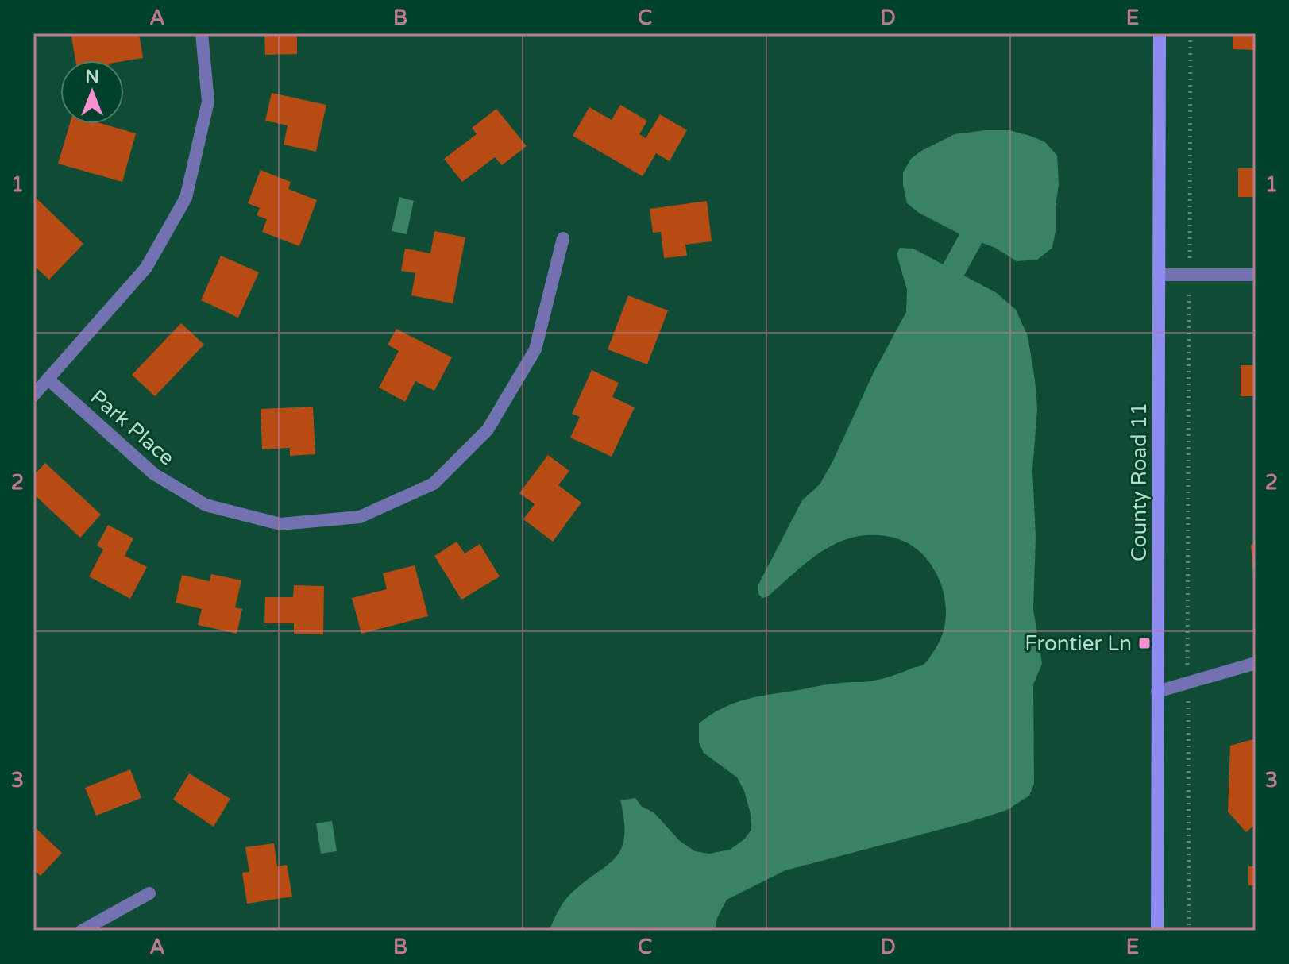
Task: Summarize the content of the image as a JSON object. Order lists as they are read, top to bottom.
{
  "streets": {
    "street": ["Park Place", "County Road 11"]
  },
  "places": {
    "transit": ["Frontier Ln"]
  },
  "north": "top",
  "grid": {
    "columns": [
      "A",
      "B",
      "C",
      "D",
      "E"
    ],
    "rows": ["1", "2", "3"]
  }
}
